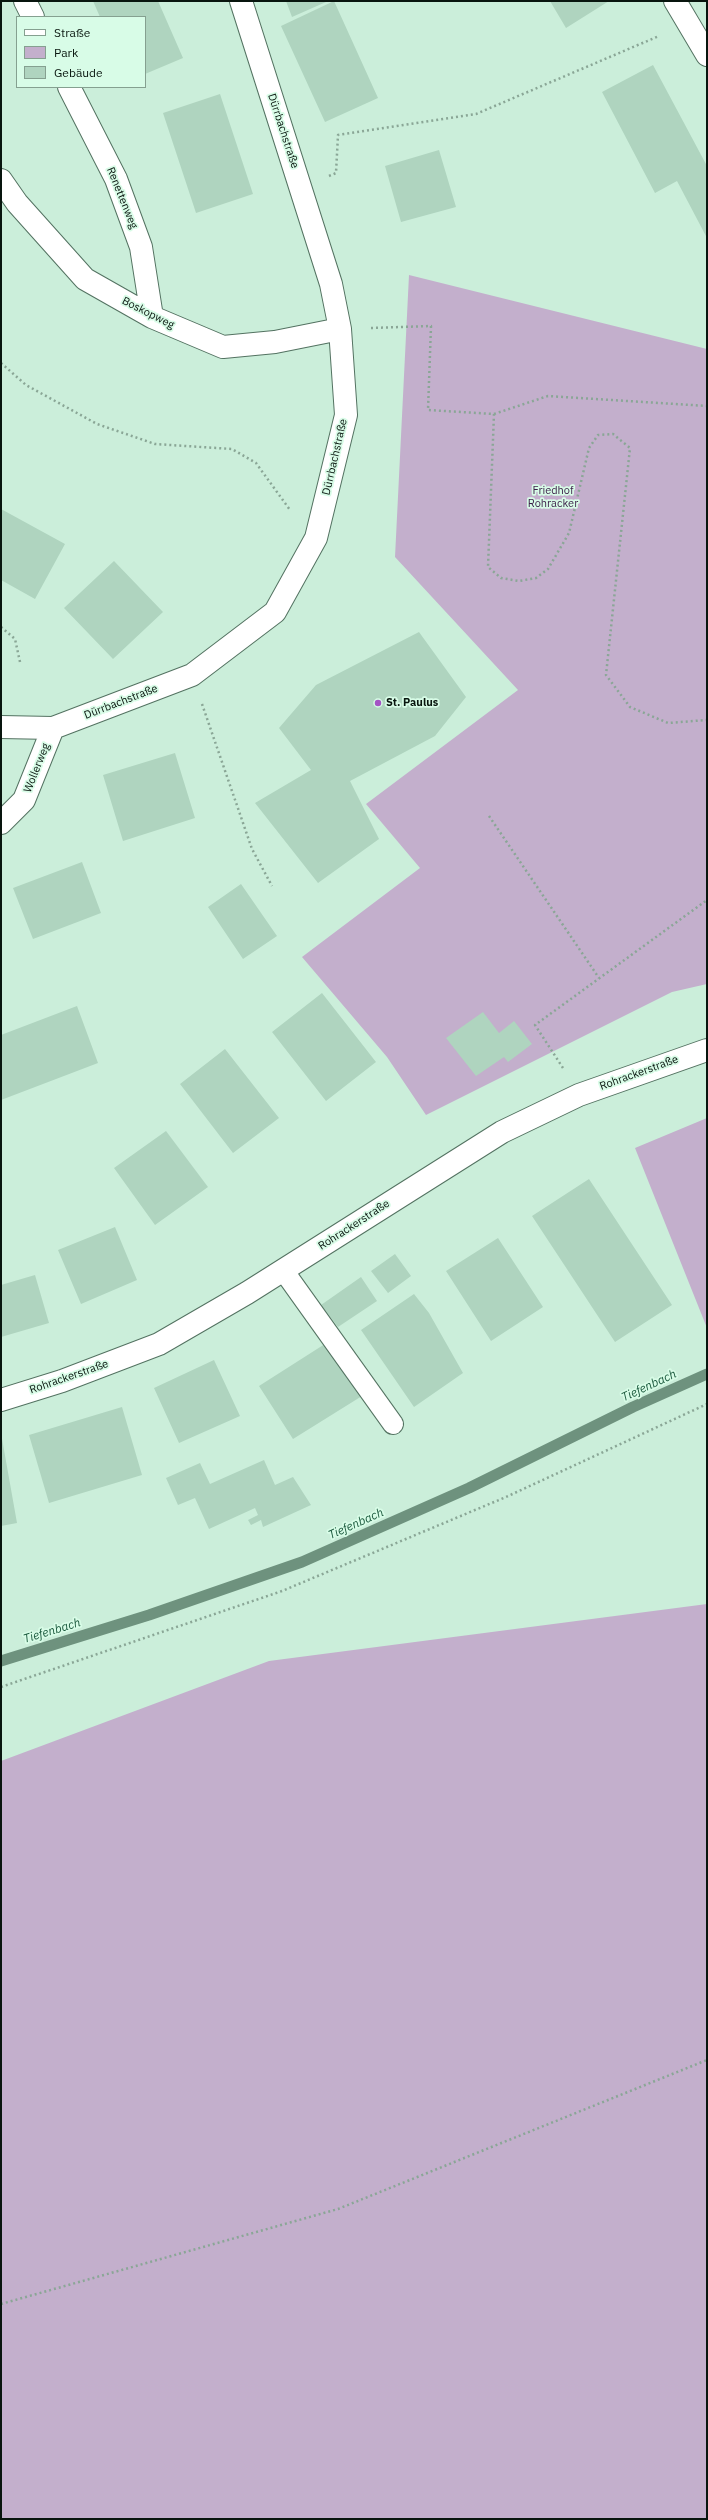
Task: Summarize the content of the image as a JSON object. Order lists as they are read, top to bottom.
{
  "streets": {
    "street": [
      "Dürrbachstraße",
      "Renettenweg",
      "Boskopweg",
      "Wollerweg",
      "Rohrackerstraße"
    ]
  },
  "crossings": [
    ["Dürrbachstraße", "Boskopweg"],
    ["Dürrbachstraße", "Wollerweg"],
    ["Renettenweg", "Boskopweg"]
  ],
  "water": ["Tiefenbach"],
  "parks": ["Friedhof Rohracker"],
  "places": ["St. Paulus"],
  "legend": ["Straße", "Park", "Gebäude"]
}
